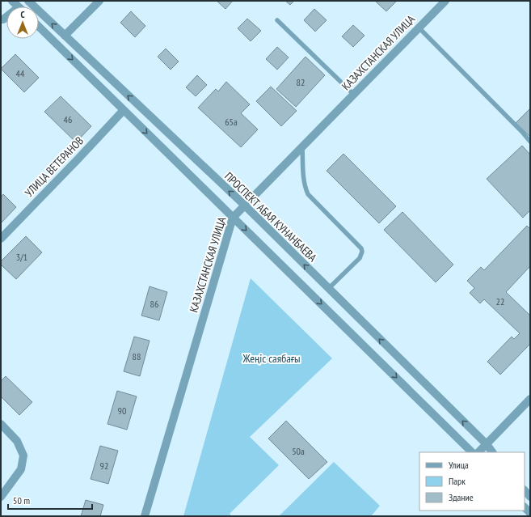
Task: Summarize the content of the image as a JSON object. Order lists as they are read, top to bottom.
{
  "streets": {
    "street": ["КАЗАХСТАНСКАЯ УЛИЦА", "УЛИЦА ВЕТЕРАНОВ", "ПРОСПЕКТ АБАЯ КУНАНБАЕВА"]
  },
  "crossings": [
    ["КАЗАХСТАНСКАЯ УЛИЦА", "ПРОСПЕКТ АБАЯ КУНАНБАЕВА"]
  ],
  "parks": ["Жеңіс саябағы"],
  "house_numbers": [
    "44",
    "82",
    "46",
    "65а",
    "3/1",
    "22",
    "86",
    "88",
    "90",
    "50а",
    "92"
  ],
  "legend": ["Улица", "Парк", "Здание"],
  "scale_bar": "50 m",
  "north": "top"
}
